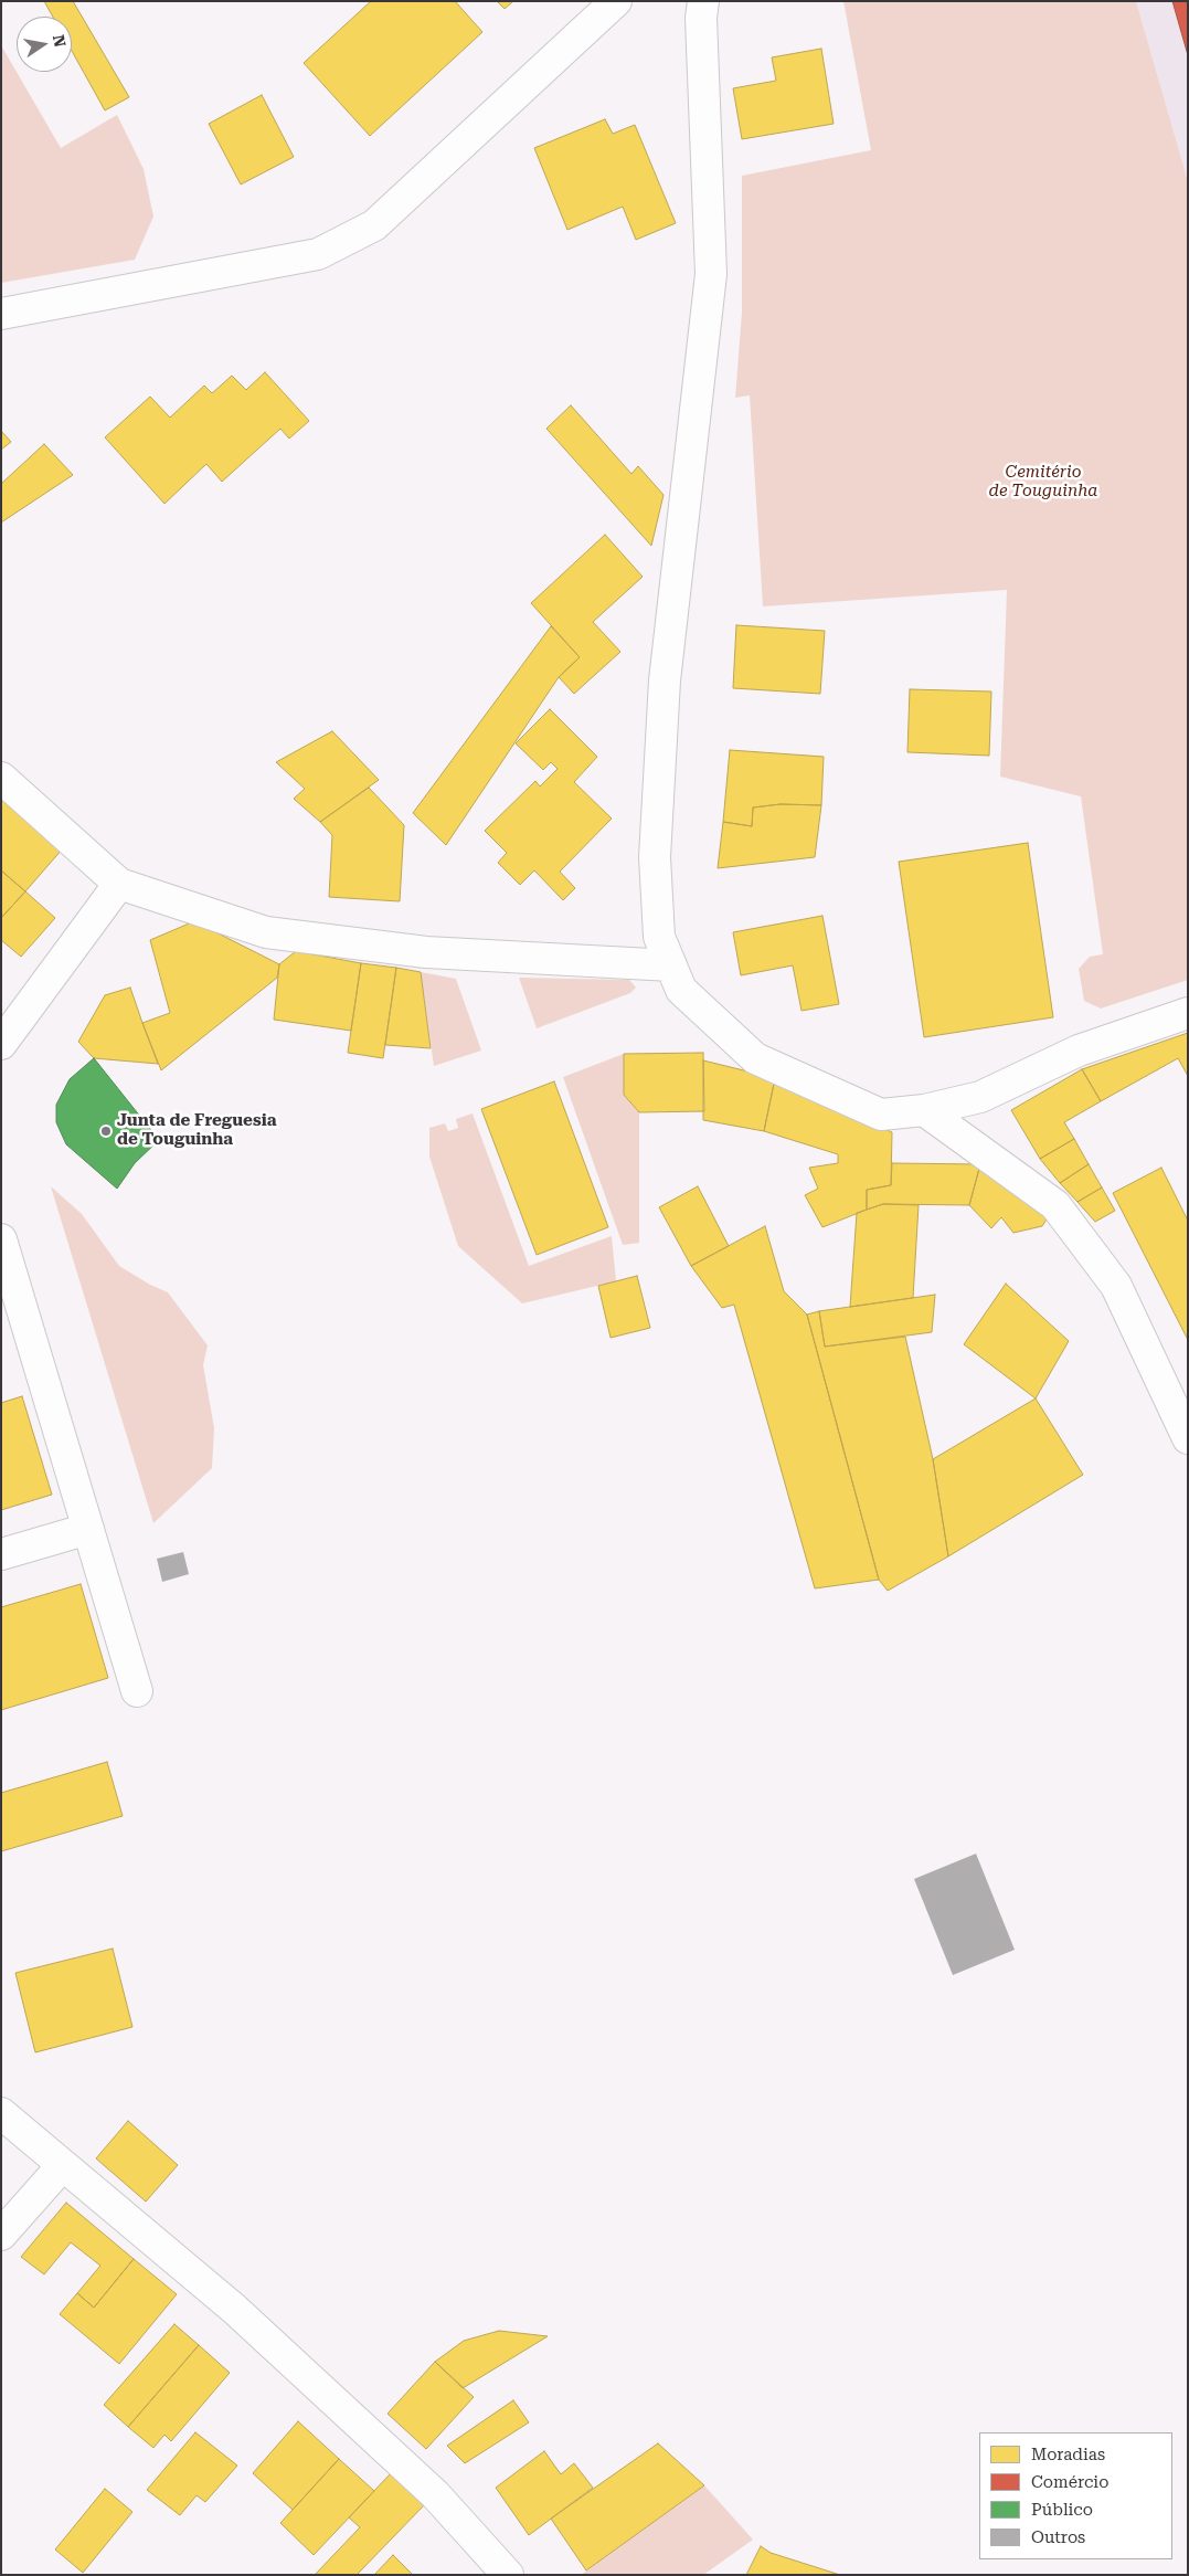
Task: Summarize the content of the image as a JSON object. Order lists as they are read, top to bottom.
{
  "parks": ["Cemitério de Touguinha"],
  "places": ["Junta de Freguesia de Touguinha"],
  "legend": [
    "Moradias",
    "Comércio",
    "Público",
    "Outros"
  ],
  "north": "right"
}
